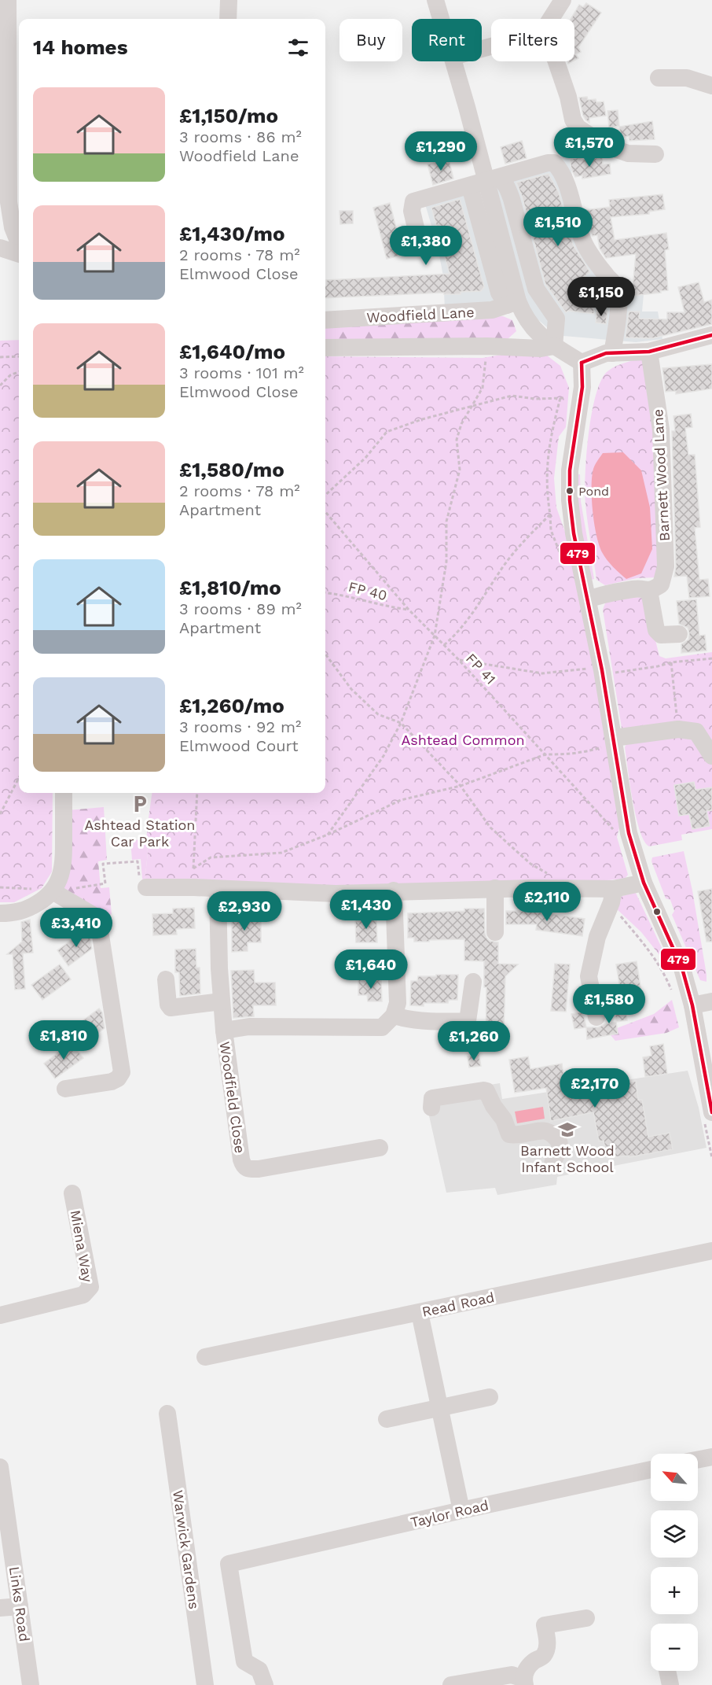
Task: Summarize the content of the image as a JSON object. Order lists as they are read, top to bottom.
{
  "streets": {
    "street": [
      "Woodfield Lane",
      "Barnett Wood Lane",
      "Woodfield Close",
      "Miena Way",
      "Read Road",
      "Taylor Road",
      "Warwick Gardens",
      "Links Road"
    ],
    "path": ["FP 40", "FP 41"]
  },
  "crossings": [
    ["FP 40", "FP 41"]
  ],
  "parks": ["Ashtead Common"],
  "places": {
    "other": ["Pond"],
    "parking": ["Ashtead Station Car Park"],
    "school or university": ["Barnett Wood Infant School"]
  },
  "lines": ["transit line 479"],
  "north": "top left",
  "page": {
    "chip": ["Buy", "Rent", "Filters"],
    "heading": "14 homes",
    "list": [
      {
        "name": "£1,150/mo",
        "note": "3 rooms · 86 m² · Woodfield Lane"
      },
      {
        "name": "£1,430/mo",
        "note": "2 rooms · 78 m² · Elmwood Close"
      },
      {
        "name": "£1,640/mo",
        "note": "3 rooms · 101 m² · Elmwood Close"
      },
      {
        "name": "£1,580/mo",
        "note": "2 rooms · 78 m² · Apartment"
      },
      {
        "name": "£1,810/mo",
        "note": "3 rooms · 89 m² · Apartment"
      },
      {
        "name": "£1,260/mo",
        "note": "3 rooms · 92 m² · Elmwood Court"
      }
    ],
    "price": [
      "£1,570",
      "£1,290",
      "£1,510",
      "£1,380",
      "£1,150",
      "£2,110",
      "£1,430",
      "£2,930",
      "£3,410",
      "£1,640",
      "£1,580",
      "£1,810",
      "£1,260",
      "£2,170"
    ],
    "map_buttons": ["+", "−"]
  }
}
